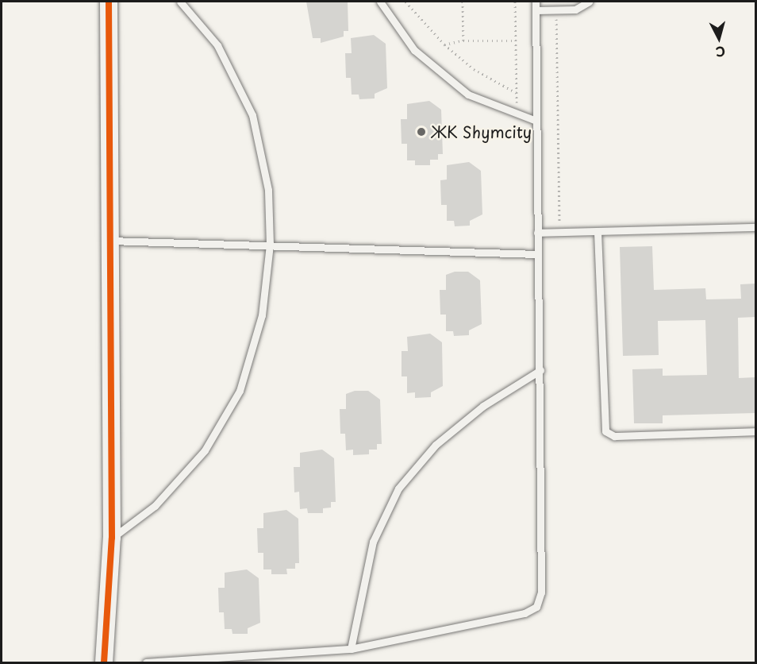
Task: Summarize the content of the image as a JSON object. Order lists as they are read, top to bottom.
{
  "places": ["ЖК Shymcity"],
  "north": "bottom"
}
